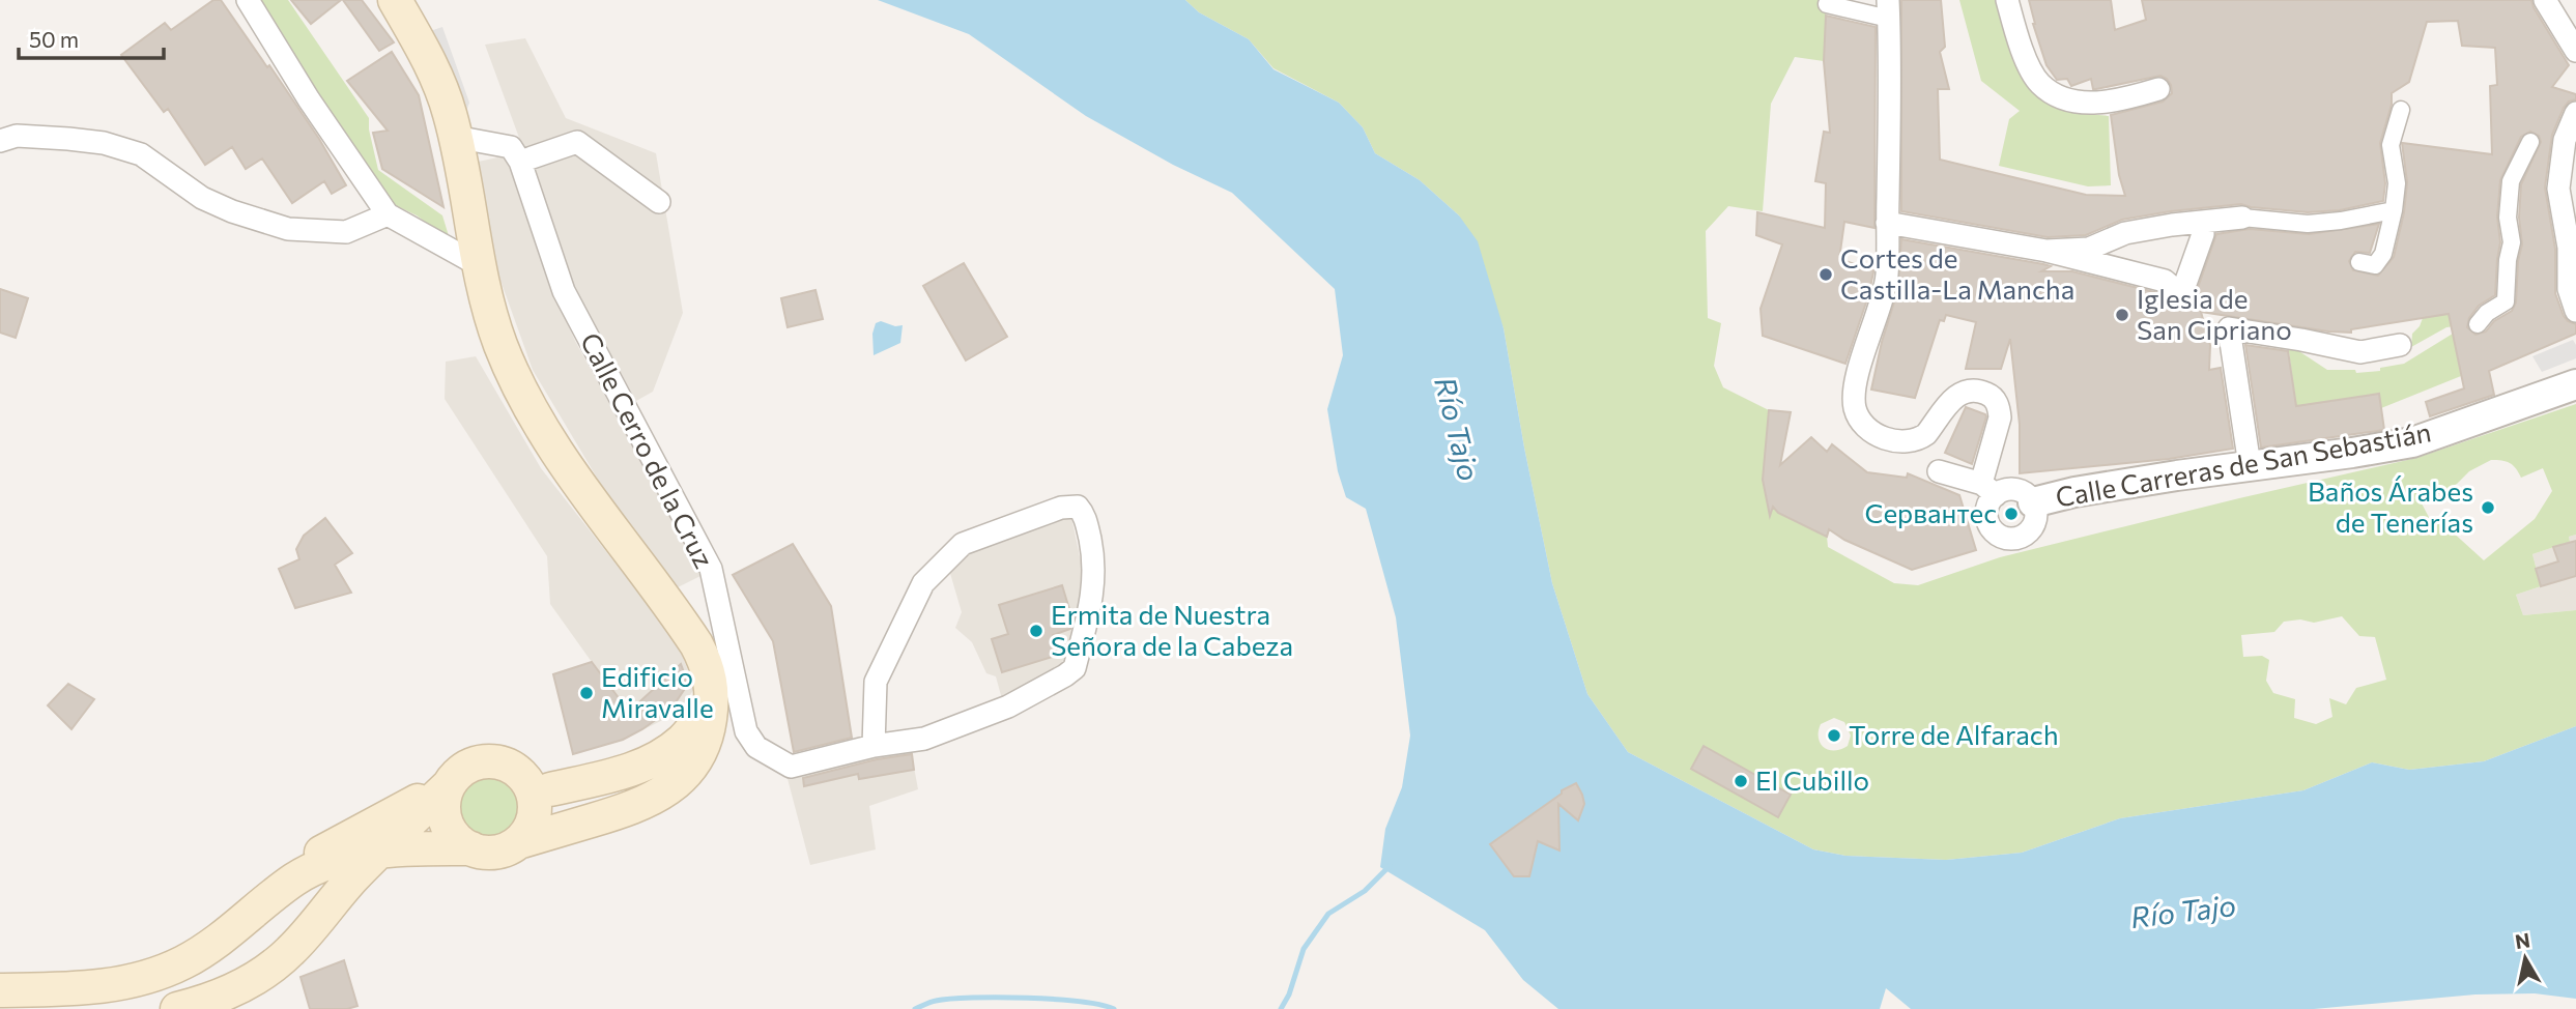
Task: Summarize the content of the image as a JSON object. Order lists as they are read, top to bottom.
{
  "streets": {
    "street": ["Calle Cerro de la Cruz", "Calle Carreras de San Sebastián"]
  },
  "water": ["Río Tajo"],
  "places": [
    "Cortes de Castilla-La Mancha",
    "Iglesia de San Cipriano",
    "Baños Árabes de Tenerías",
    "Сервантес",
    "Ermita de Nuestra Señora de la Cabeza",
    "Edificio Miravalle",
    "Torre de Alfarach",
    "El Cubillo"
  ],
  "scale_bar": "50 m",
  "north": "top"
}
